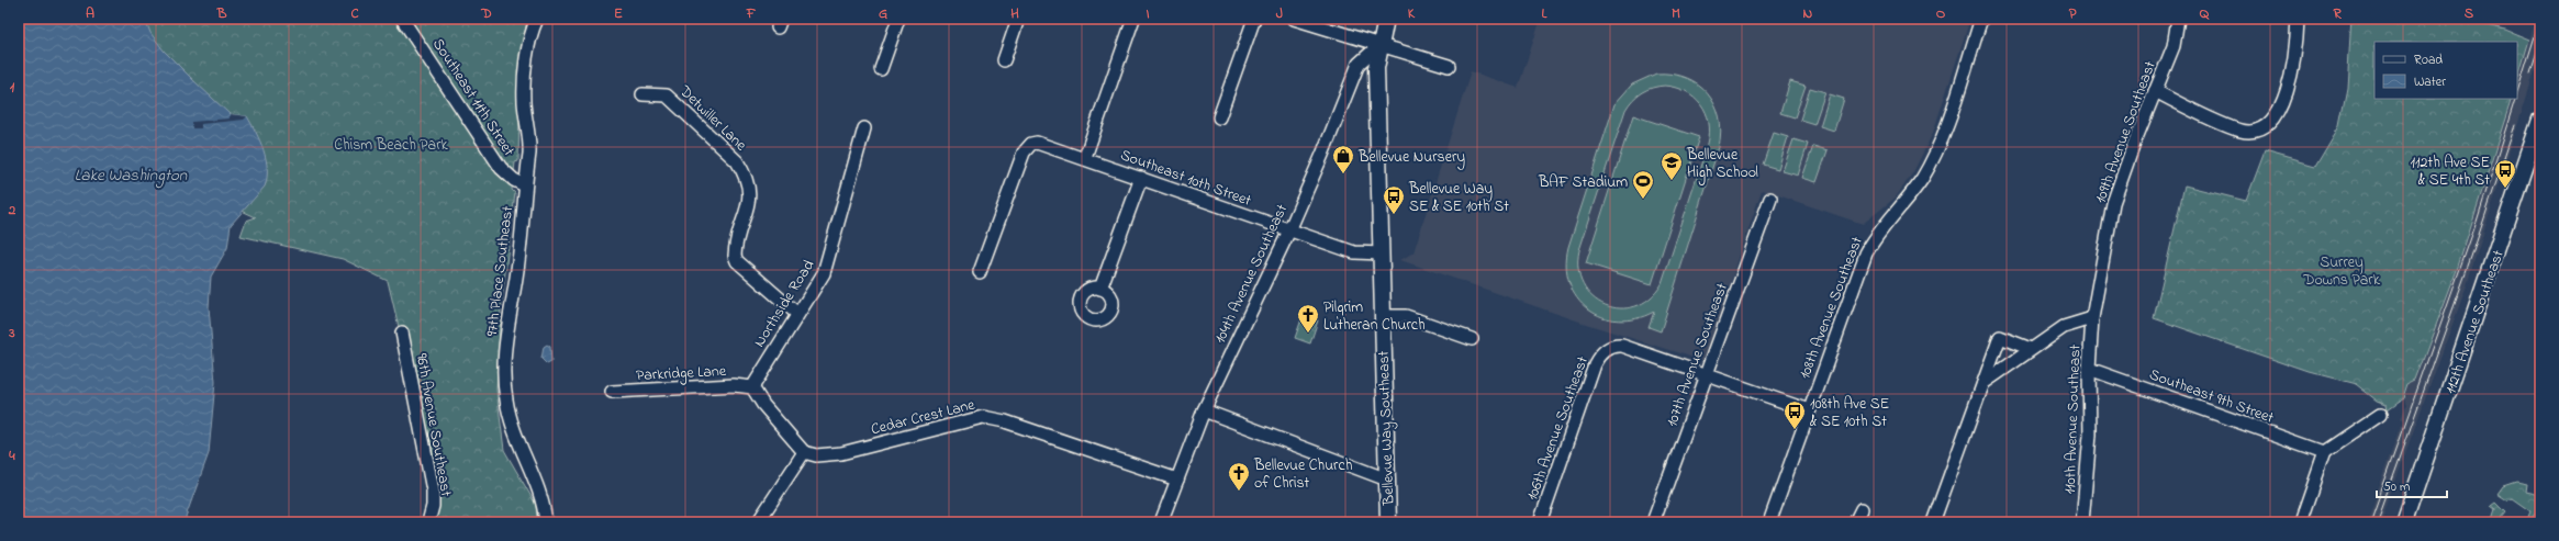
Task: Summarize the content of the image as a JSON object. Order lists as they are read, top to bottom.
{
  "streets": {
    "main road": ["112th Avenue Southeast", "Bellevue Way Southeast"],
    "street": [
      "Southeast 11th Street",
      "Detwiller Lane",
      "109th Avenue Southeast",
      "Southeast 10th Street",
      "97th Place Southeast",
      "104th Avenue Southeast",
      "Northside Road",
      "108th Avenue Southeast",
      "107th Avenue Southeast",
      "Parkridge Lane",
      "Southeast 9th Street",
      "Cedar Crest Lane",
      "110th Avenue Southeast",
      "96th Avenue Southeast",
      "106th Avenue Southeast"
    ]
  },
  "crossings": [
    ["Southeast 11th Street", "97th Place Southeast"],
    ["Detwiller Lane", "Northside Road"],
    ["109th Avenue Southeast", "110th Avenue Southeast"],
    ["Southeast 10th Street", "104th Avenue Southeast"],
    ["Southeast 10th Street", "Bellevue Way Southeast"],
    ["104th Avenue Southeast", "Cedar Crest Lane"],
    ["104th Avenue Southeast", "Bellevue Way Southeast"],
    ["Northside Road", "Parkridge Lane"],
    ["107th Avenue Southeast", "106th Avenue Southeast"],
    ["Southeast 9th Street", "110th Avenue Southeast"]
  ],
  "water": ["Lake Washington"],
  "parks": ["Chism Beach Park", "Surrey Downs Park"],
  "places": {
    "shop": ["Bellevue Nursery"],
    "school or university": ["Bellevue High School"],
    "bus stop": ["112th Ave SE & SE 4th St", "Bellevue Way SE & SE 10th St", "108th Ave SE & SE 10th St"],
    "sports": ["BAF Stadium"],
    "church": ["Pilgrim Lutheran Church", "Bellevue Church of Christ"]
  },
  "legend": ["Road", "Water"],
  "scale_bar": "50 m",
  "grid": {
    "columns": [
      "A",
      "B",
      "C",
      "D",
      "E",
      "F",
      "G",
      "H",
      "I",
      "J",
      "K",
      "L",
      "M",
      "N",
      "O",
      "P",
      "Q",
      "R",
      "S"
    ],
    "rows": [
      "1",
      "2",
      "3",
      "4"
    ]
  }
}
